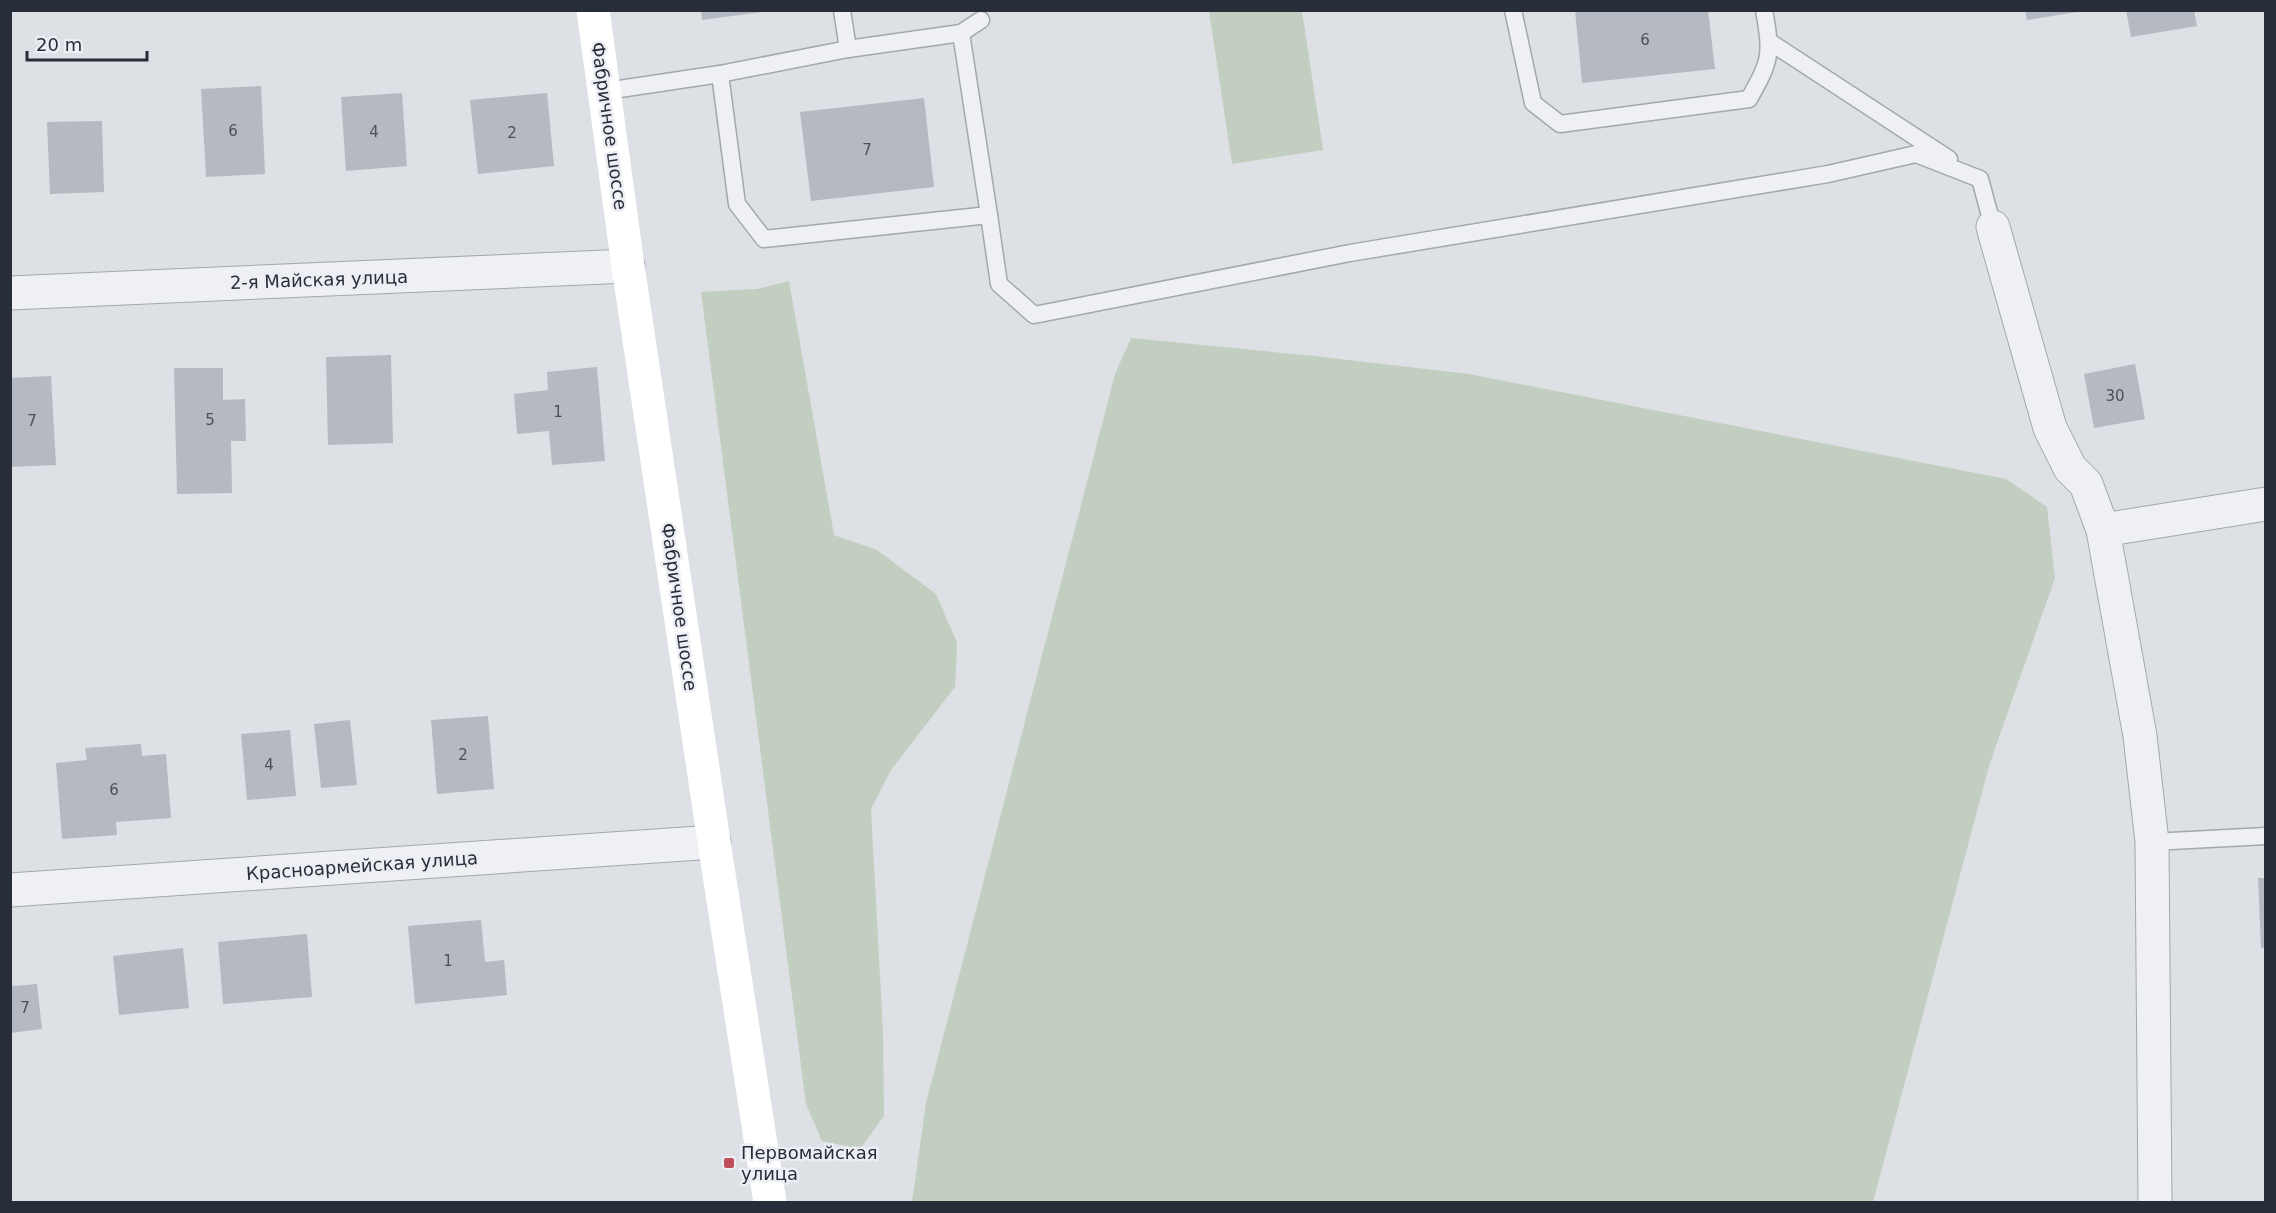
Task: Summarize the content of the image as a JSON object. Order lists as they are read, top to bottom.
{
  "streets": {
    "main road": ["Фабричное шоссе"],
    "street": ["2-я Майская улица", "Красноармейская улица"]
  },
  "crossings": [
    ["Фабричное шоссе", "2-я Майская улица"],
    ["Фабричное шоссе", "Красноармейская улица"]
  ],
  "places": {
    "transit": ["Первомайская улица"]
  },
  "house_numbers": [
    "6",
    "6",
    "4",
    "2",
    "7",
    "30",
    "1",
    "5",
    "7",
    "2",
    "4",
    "6",
    "1",
    "7"
  ],
  "scale_bar": "20 m"
}
